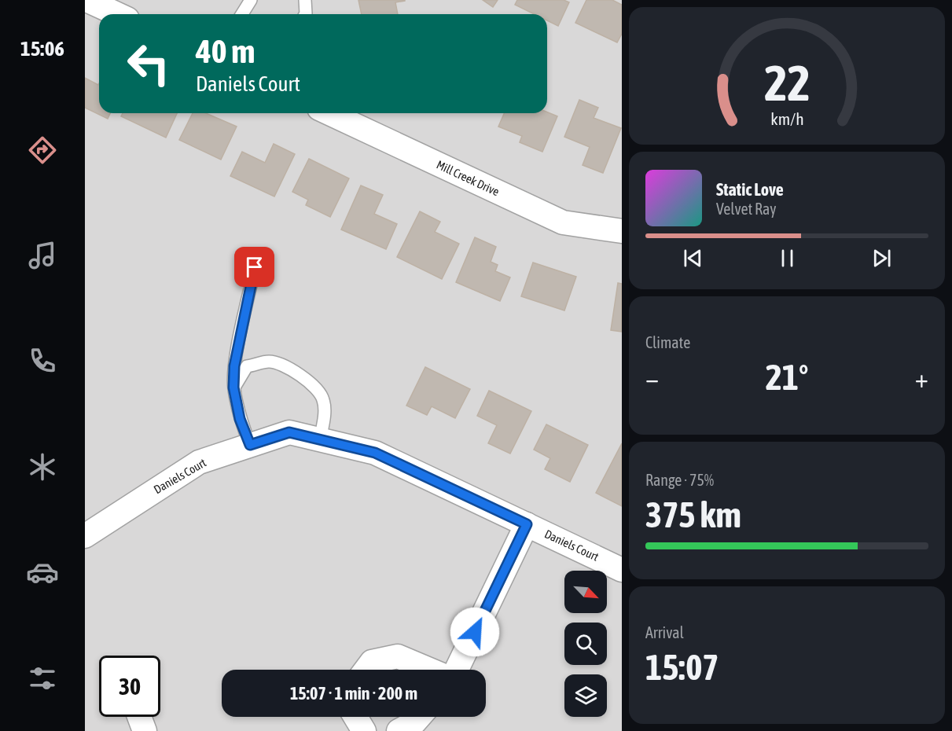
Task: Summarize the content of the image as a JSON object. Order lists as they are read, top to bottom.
{
  "streets": {
    "street": ["Mill Creek Drive", "Daniels Court"]
  },
  "north": "bottom right",
  "page": {
    "tabs": "15:06",
    "turn": ["40 m", "Daniels Court"],
    "song": ["Static Love", "Velvet Ray"],
    "tile": [
      "Climate",
      ["Range · 75%", "375 km"],
      ["Arrival", "15:07"]
    ],
    "heat": ["−", "21°", "+"],
    "limit": "30",
    "trip": "15:07 · 1 min · 200 m",
    "gauge": ["22", "km/h"]
  }
}
